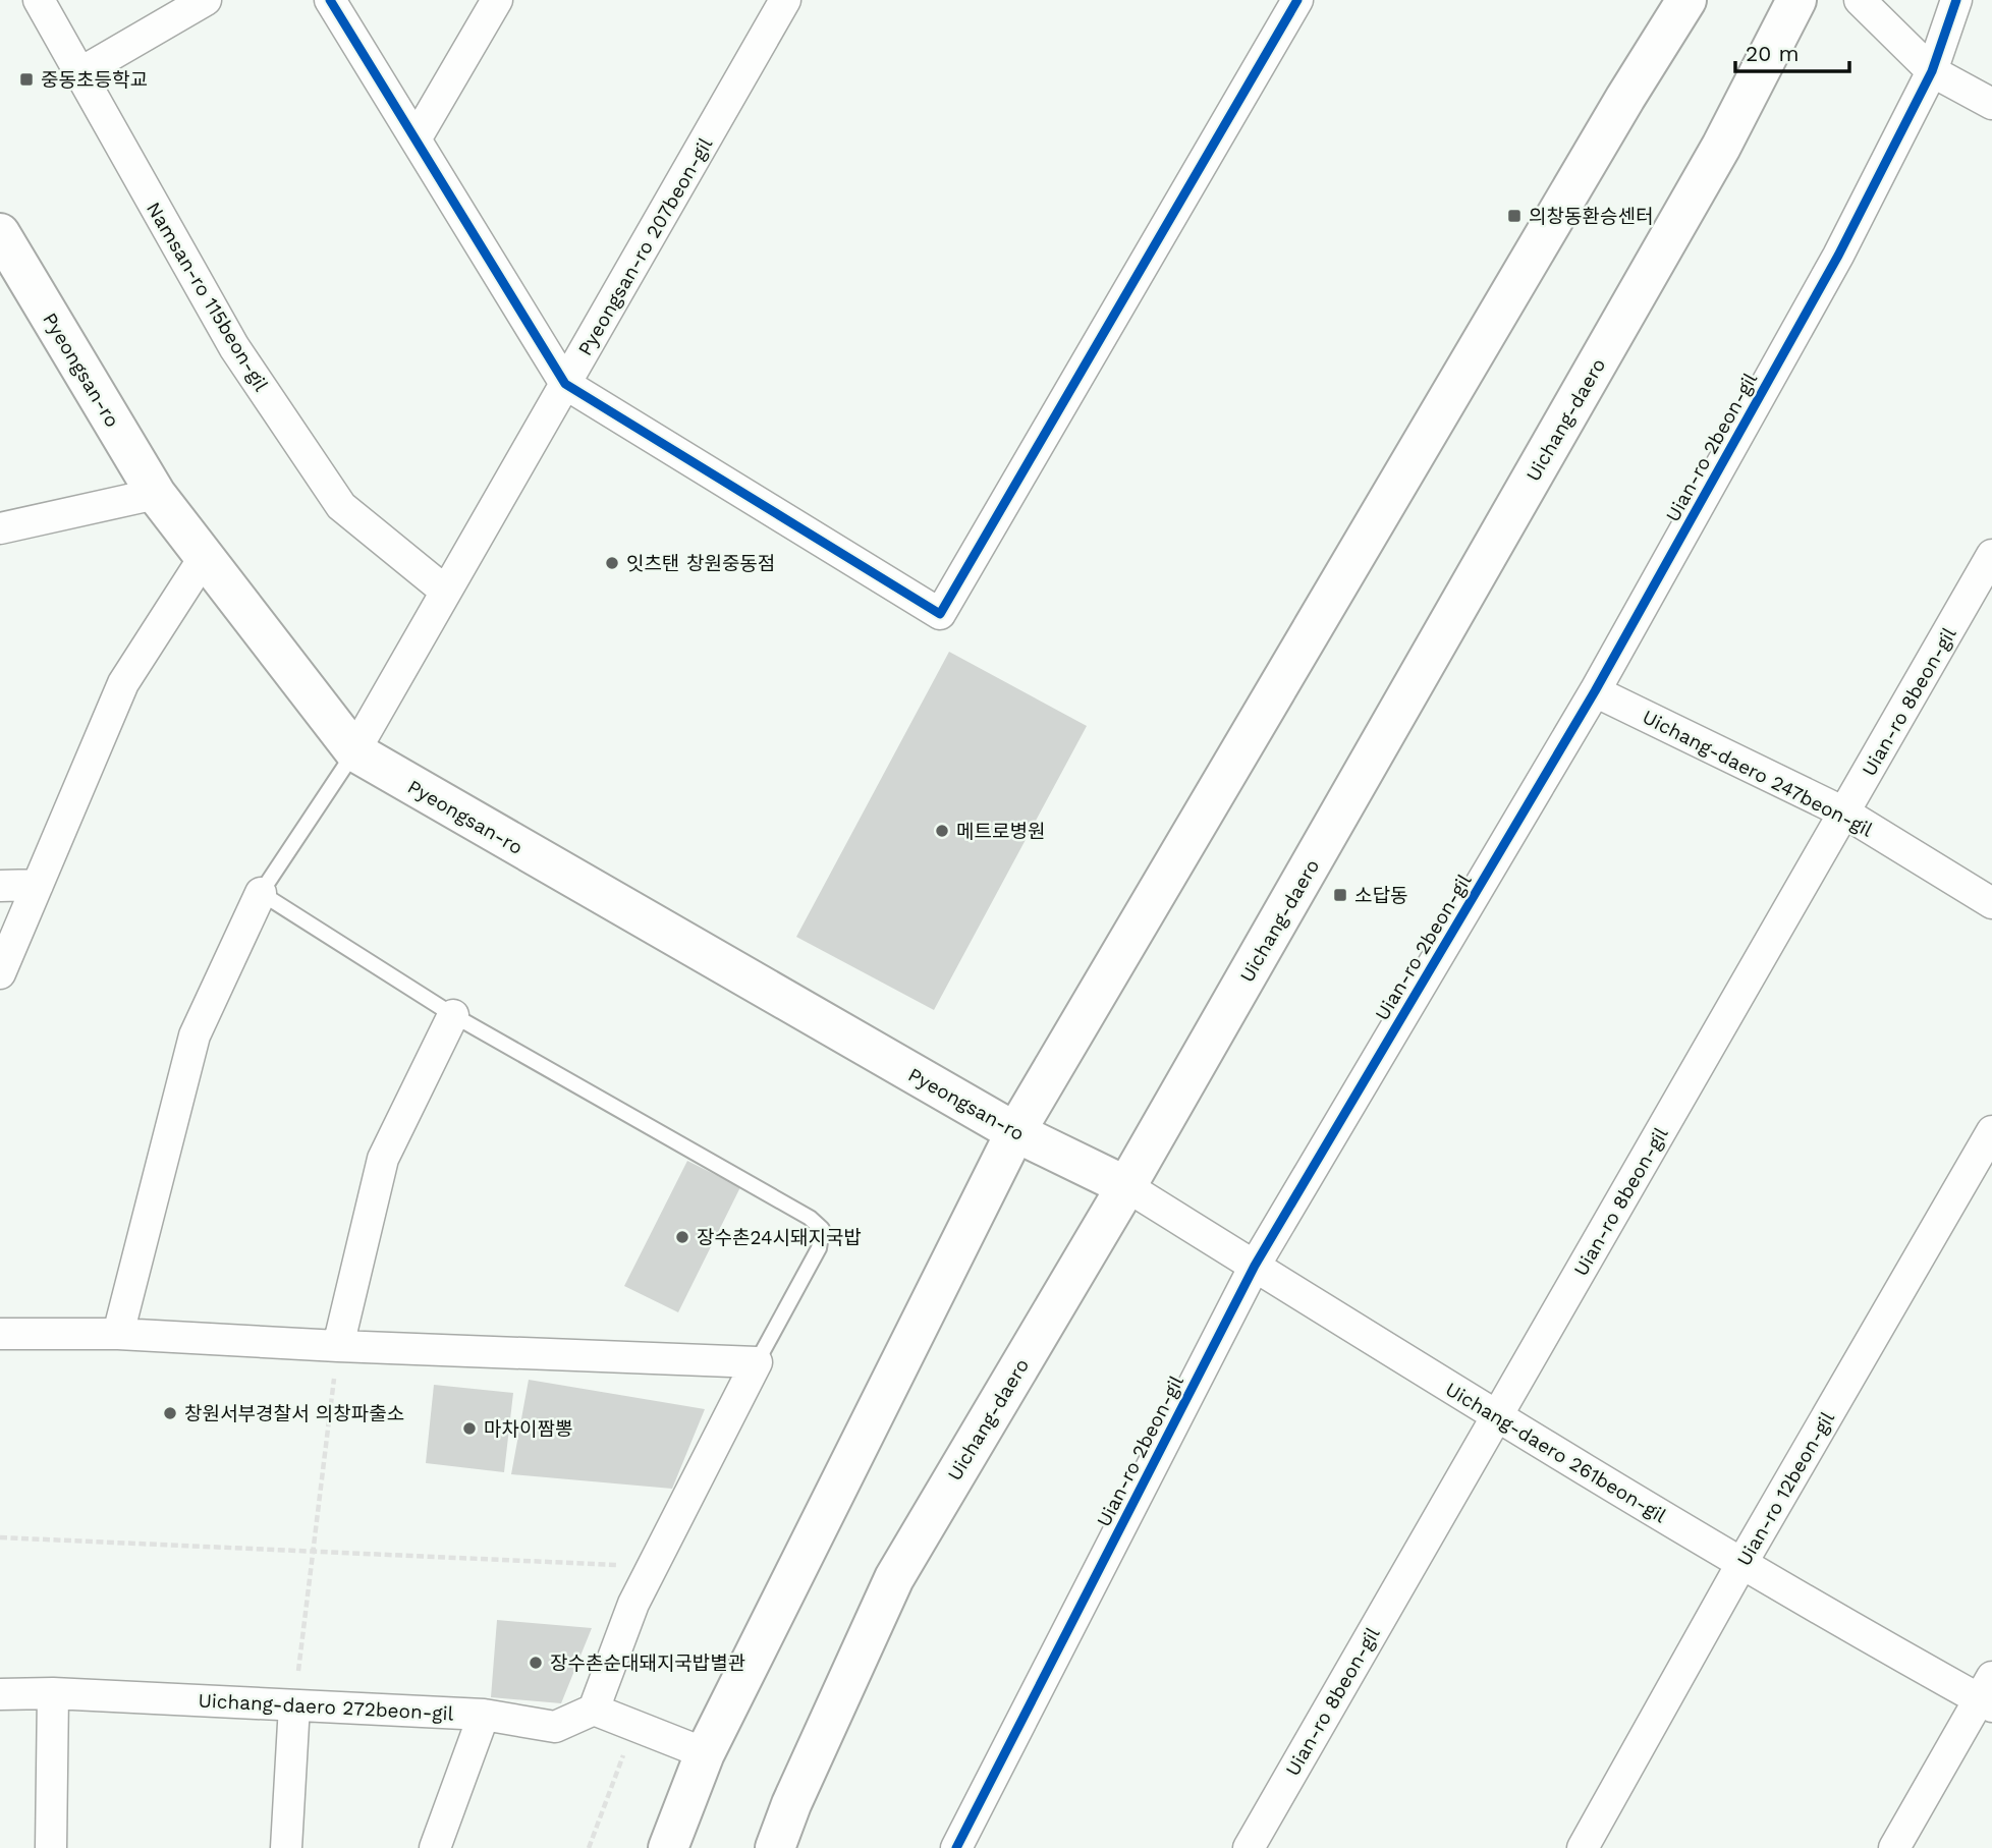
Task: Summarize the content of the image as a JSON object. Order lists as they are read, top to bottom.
{
  "streets": {
    "main road": ["Pyeongsan-ro", "Uichang-daero"],
    "street": [
      "Pyeongsan-ro 207beon-gil",
      "Namsan-ro 115beon-gil",
      "Uian-ro 2beon-gil",
      "Uian-ro 8beon-gil",
      "Uichang-daero 247beon-gil",
      "Uichang-daero 261beon-gil",
      "Uian-ro 12beon-gil",
      "Uichang-daero 272beon-gil"
    ]
  },
  "crossings": [
    ["Pyeongsan-ro 207beon-gil", "Namsan-ro 115beon-gil"],
    ["Pyeongsan-ro 207beon-gil", "Pyeongsan-ro"],
    ["Pyeongsan-ro", "Uichang-daero"],
    ["Pyeongsan-ro", "Uichang-daero 261beon-gil"],
    ["Uichang-daero", "Uichang-daero 261beon-gil"],
    ["Uian-ro 2beon-gil", "Uichang-daero 247beon-gil"],
    ["Uian-ro 2beon-gil", "Uichang-daero 261beon-gil"],
    ["Uian-ro 8beon-gil", "Uichang-daero 247beon-gil"],
    ["Uian-ro 8beon-gil", "Uichang-daero 261beon-gil"],
    ["Uichang-daero 261beon-gil", "Uian-ro 12beon-gil"]
  ],
  "places": {
    "transit": ["중동초등학교", "의창동환승센터", "소답동"],
    "other": [
      "잇츠탠 창원중동점",
      "메트로병원",
      "장수촌24시돼지국밥",
      "창원서부경찰서 의창파출소",
      "마차이짬뽕",
      "장수촌순대돼지국밥별관"
    ]
  },
  "scale_bar": "20 m"
}
